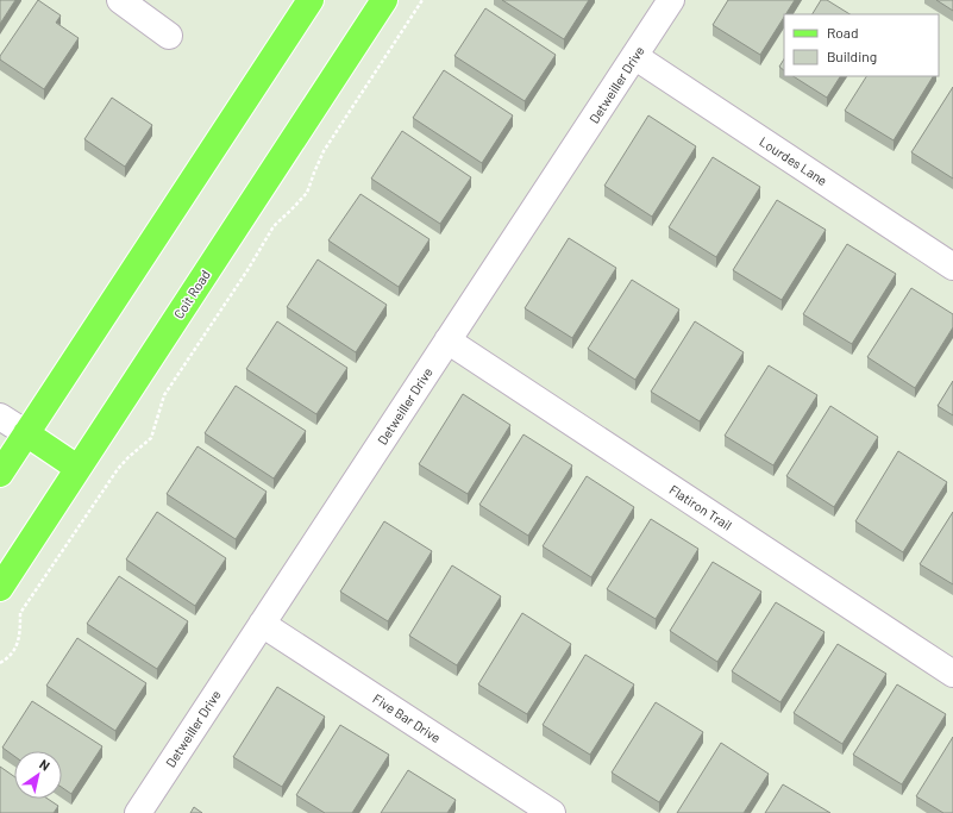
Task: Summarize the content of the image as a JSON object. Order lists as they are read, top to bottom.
{
  "streets": {
    "main road": ["Coit Road"],
    "street": [
      "Detweiller Drive",
      "Lourdes Lane",
      "Flatiron Trail",
      "Five Bar Drive"
    ]
  },
  "crossings": [
    ["Detweiller Drive", "Lourdes Lane"],
    ["Detweiller Drive", "Flatiron Trail"],
    ["Detweiller Drive", "Five Bar Drive"]
  ],
  "legend": ["Road", "Building"],
  "north": "top right"
}
